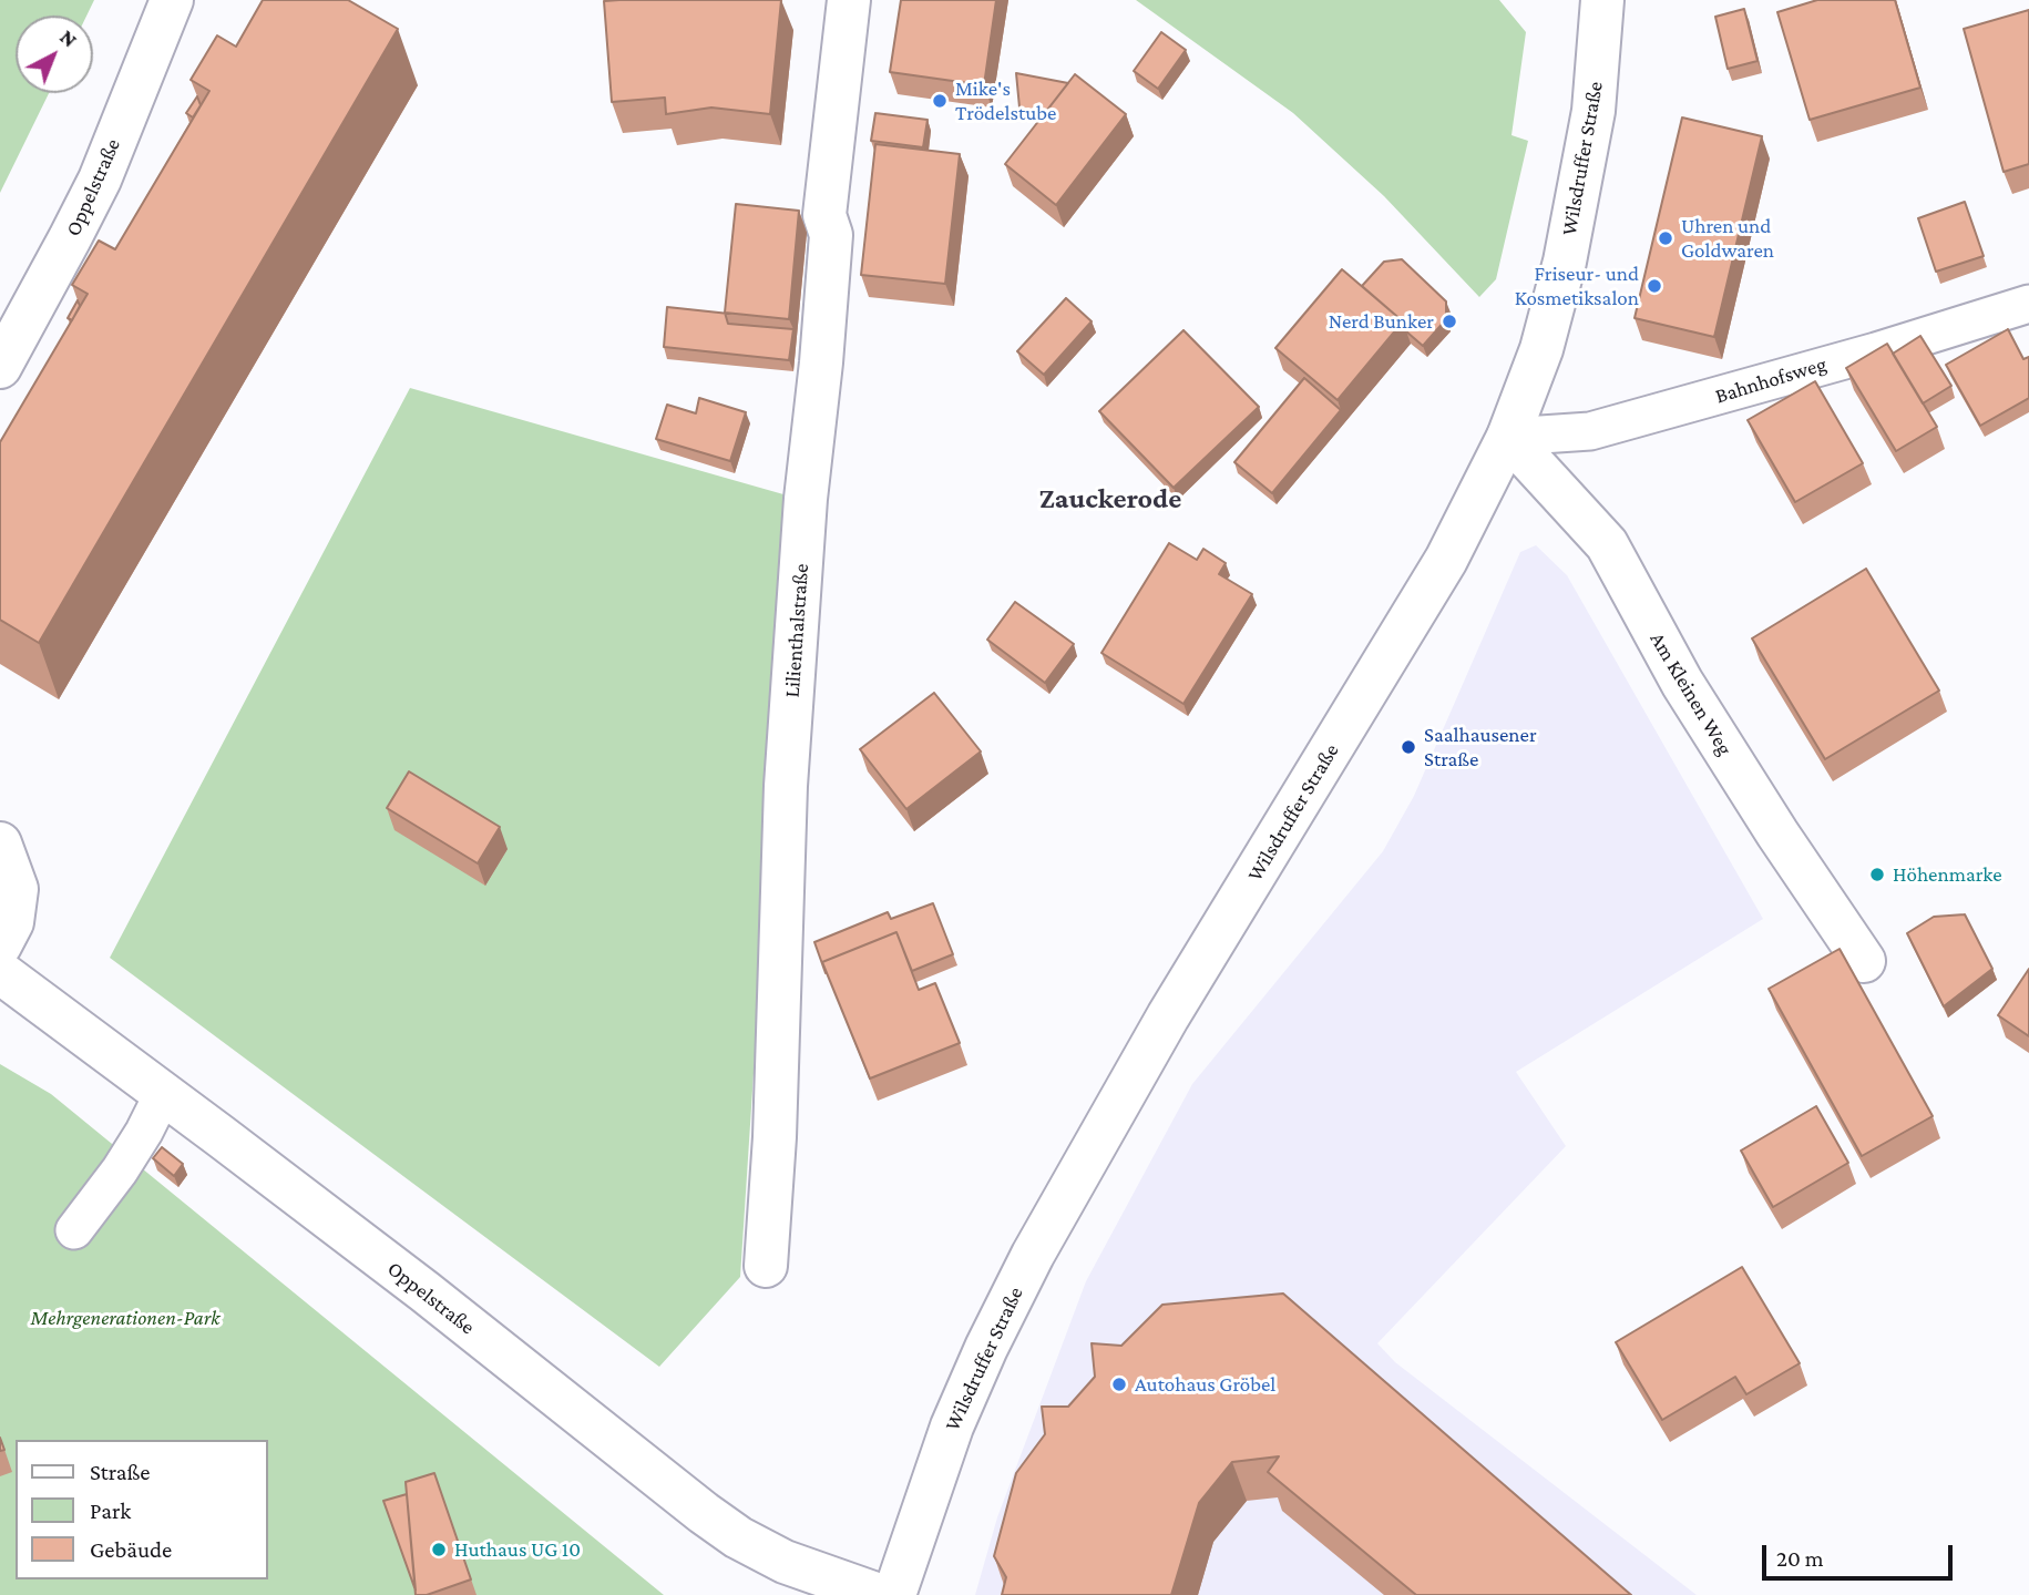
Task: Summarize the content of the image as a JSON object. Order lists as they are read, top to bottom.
{
  "streets": {
    "street": [
      "Wilsdruffer Straße",
      "Oppelstraße",
      "Lilienthalstraße",
      "Am Kleinen Weg"
    ],
    "lane": ["Bahnhofsweg"]
  },
  "crossings": [
    ["Wilsdruffer Straße", "Bahnhofsweg"],
    ["Wilsdruffer Straße", "Am Kleinen Weg"],
    ["Bahnhofsweg", "Am Kleinen Weg"]
  ],
  "districts": ["Zauckerode"],
  "parks": ["Mehrgenerationen-Park"],
  "places": [
    "Mike's Trödelstube",
    "Uhren und Goldwaren",
    "Friseur- und Kosmetiksalon",
    "Nerd Bunker",
    "Saalhausener Straße",
    "Höhenmarke",
    "Autohaus Gröbel",
    "Huthaus UG 10"
  ],
  "legend": ["Straße", "Park", "Gebäude"],
  "scale_bar": "20 m",
  "north": "top right"
}
